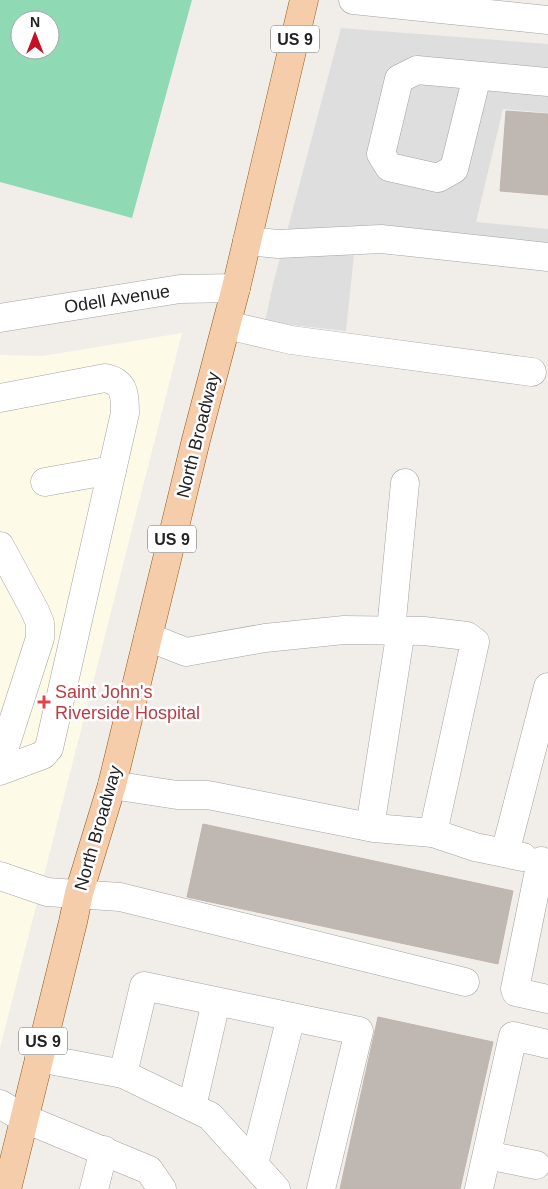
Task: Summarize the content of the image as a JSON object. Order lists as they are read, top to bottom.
{
  "streets": {
    "main road": ["US 9", "North Broadway"],
    "street": ["Odell Avenue"]
  },
  "crossings": [
    ["Odell Avenue", "North Broadway"]
  ],
  "places": {
    "health": ["Saint John's Riverside Hospital"]
  },
  "north": "top"
}
